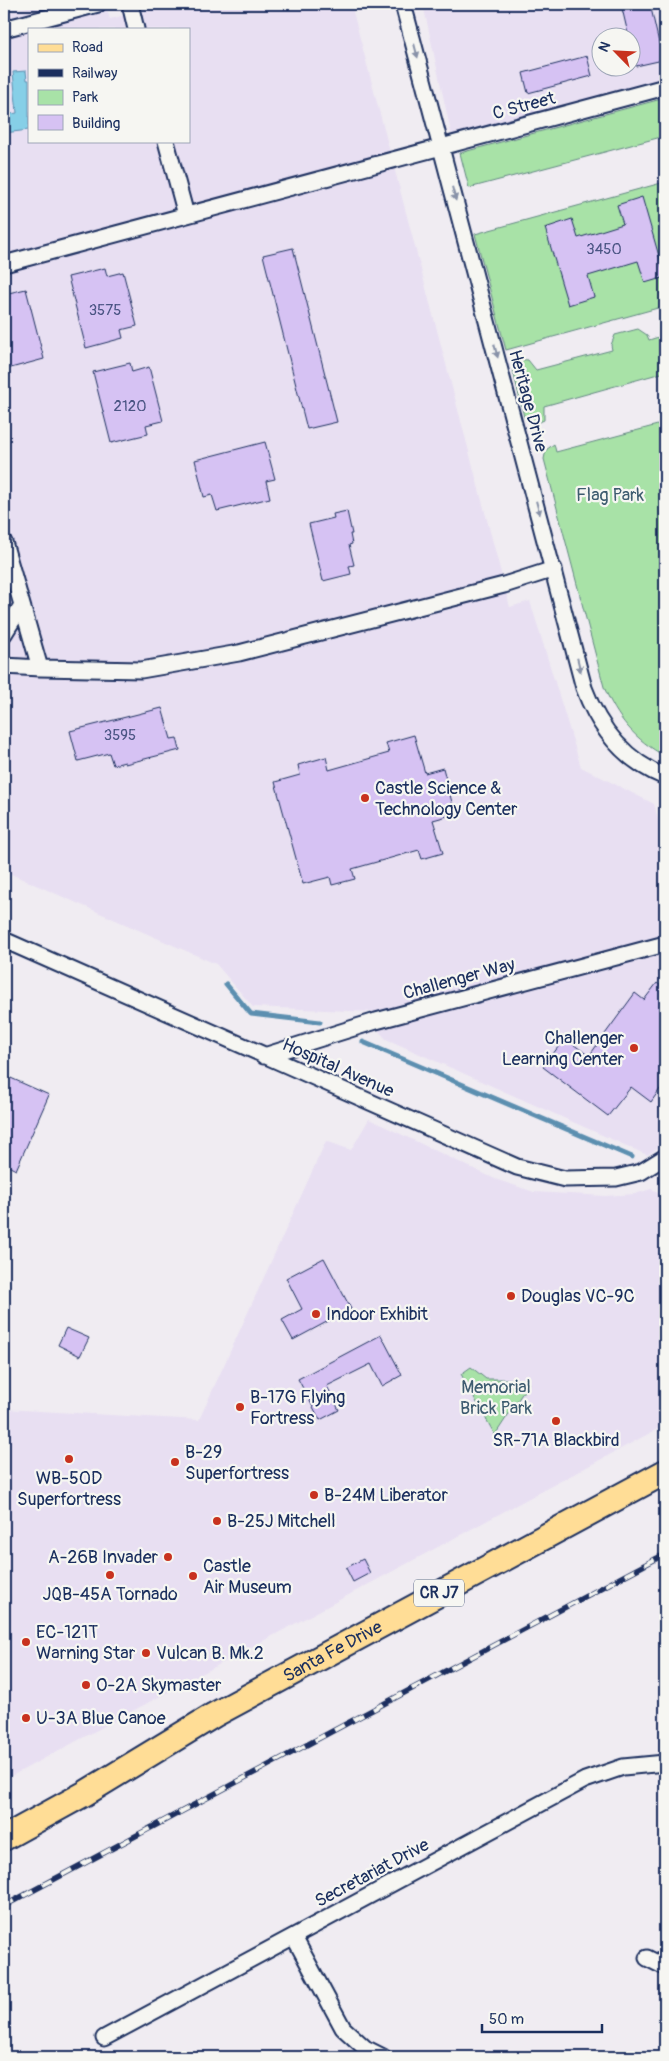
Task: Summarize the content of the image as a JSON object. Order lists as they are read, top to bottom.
{
  "streets": {
    "main road": ["CR J7", "Santa Fe Drive"],
    "street": [
      "C Street",
      "Heritage Drive",
      "Challenger Way",
      "Hospital Avenue",
      "Secretariat Drive"
    ]
  },
  "crossings": [
    ["C Street", "Heritage Drive"],
    ["Challenger Way", "Hospital Avenue"]
  ],
  "one_way": ["Heritage Drive"],
  "parks": ["Flag Park", "Memorial Brick Park"],
  "places": [
    "Castle Science & Technology Center",
    "Challenger Learning Center",
    "Douglas VC-9C",
    "Indoor Exhibit",
    "B-17G Flying Fortress",
    "SR-71A Blackbird",
    "WB-50D Superfortress",
    "B-29 Superfortress",
    "B-24M Liberator",
    "B-25J Mitchell",
    "A-26B Invader",
    "JQB-45A Tornado",
    "Castle Air Museum",
    "EC-121T Warning Star",
    "Vulcan B. Mk.2",
    "O-2A Skymaster",
    "U-3A Blue Canoe"
  ],
  "house_numbers": [
    "3450",
    "3575",
    "2120",
    "3595"
  ],
  "legend": [
    "Road",
    "Railway",
    "Park",
    "Building"
  ],
  "scale_bar": "50 m",
  "north": "top left"
}
